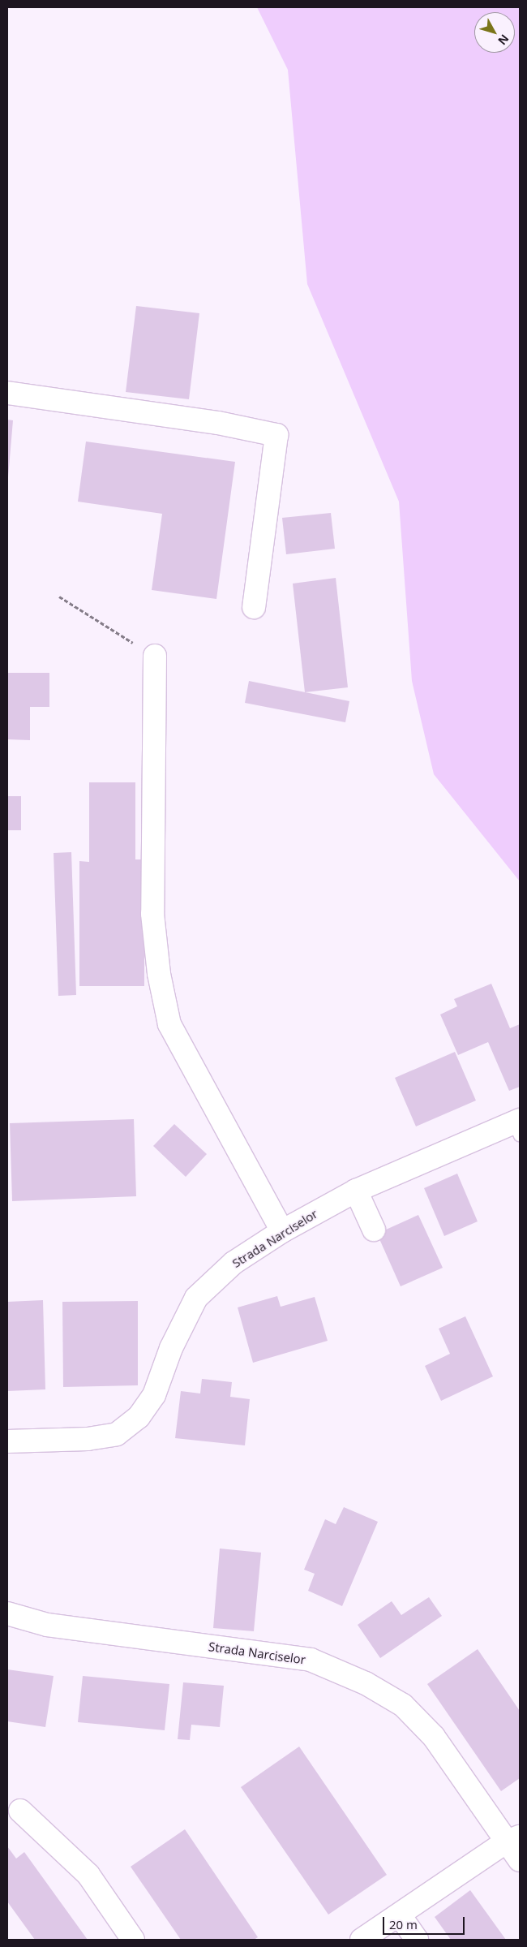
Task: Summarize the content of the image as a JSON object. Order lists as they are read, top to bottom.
{
  "streets": {
    "street": ["Strada Narciselor"]
  },
  "scale_bar": "20 m",
  "north": "bottom right"
}
